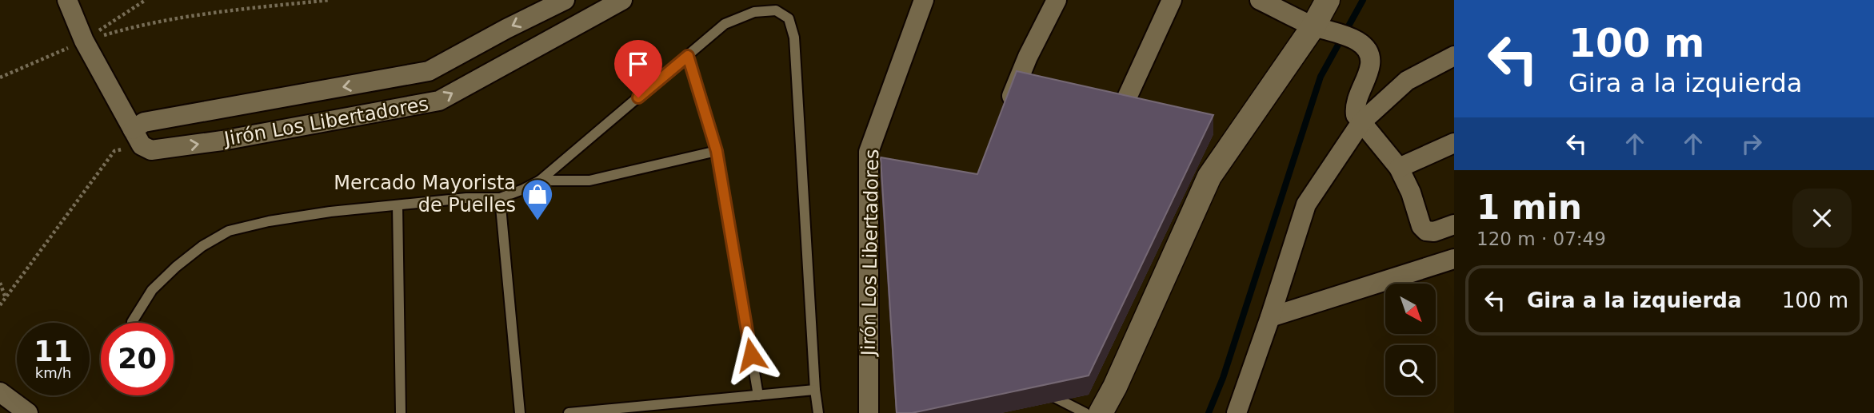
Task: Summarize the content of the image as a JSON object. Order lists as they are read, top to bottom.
{
  "streets": {
    "street": ["Jirón Los Libertadores"]
  },
  "places": {
    "shop": ["Mercado Mayorista de Puelles"]
  },
  "north": "bottom right",
  "page": {
    "turn": ["100 m", "Gira a la izquierda"],
    "heading": ["1 min", "120 m · 07:49"],
    "list": [
      {
        "name": "Gira a la izquierda",
        "value": "100 m"
      }
    ],
    "speed": "11 km/h",
    "limit": "20"
  }
}
